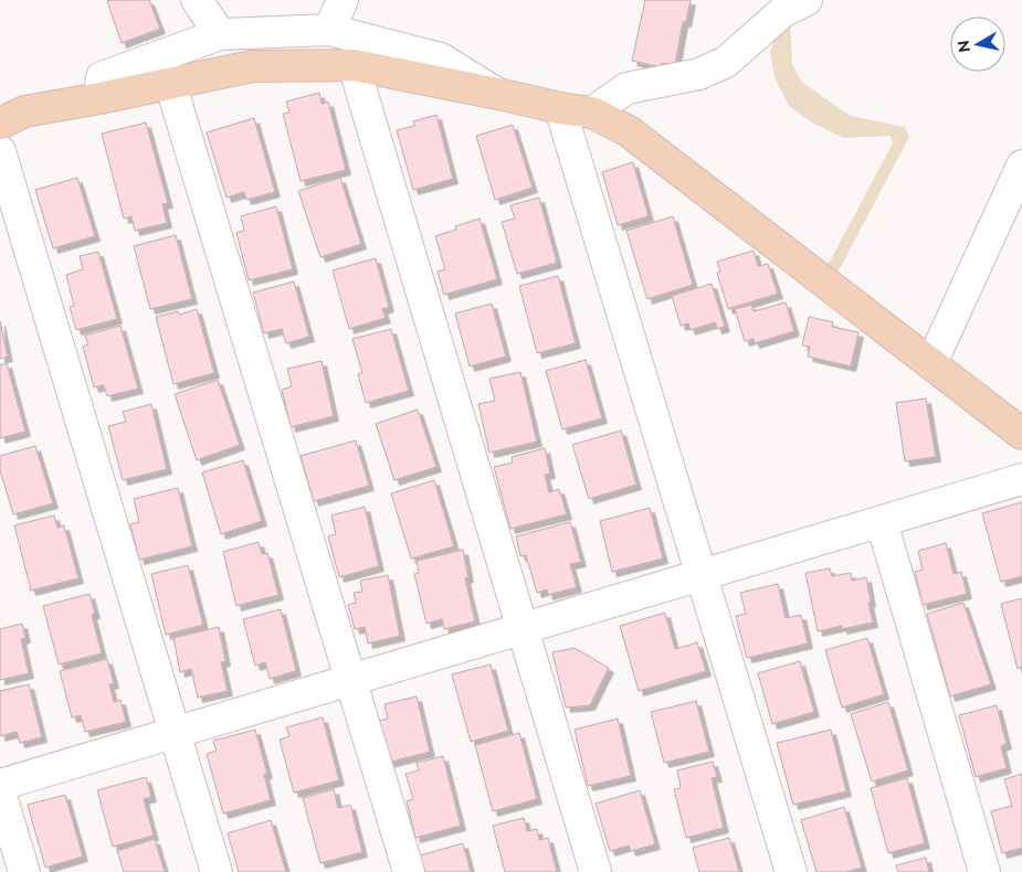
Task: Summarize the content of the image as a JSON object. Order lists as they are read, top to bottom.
{
  "north": "left"
}
